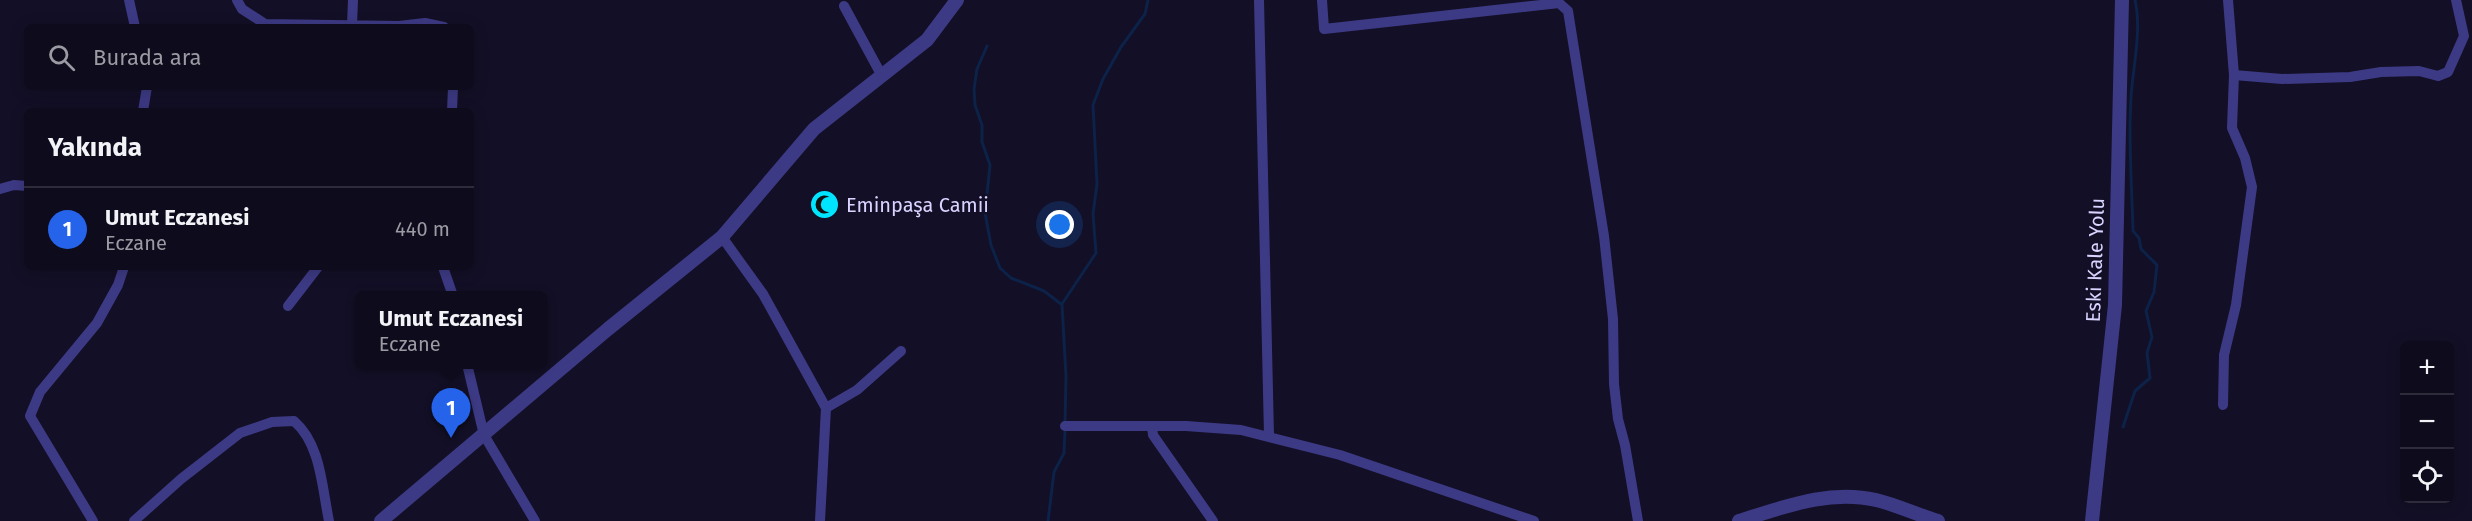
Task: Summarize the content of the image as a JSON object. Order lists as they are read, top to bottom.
{
  "streets": {
    "street": ["Eski Kale Yolu"]
  },
  "places": {
    "mosque": ["Eminpaşa Camii"]
  },
  "page": {
    "search": "Burada ara",
    "heading": "Yakında",
    "list": [
      {
        "mark": "1",
        "name": "Umut Eczanesi",
        "note": "Eczane",
        "value": "440 m"
      }
    ],
    "popup": ["Umut Eczanesi", "Eczane"],
    "map_buttons": ["+", "−"],
    "pins": "1"
  }
}
